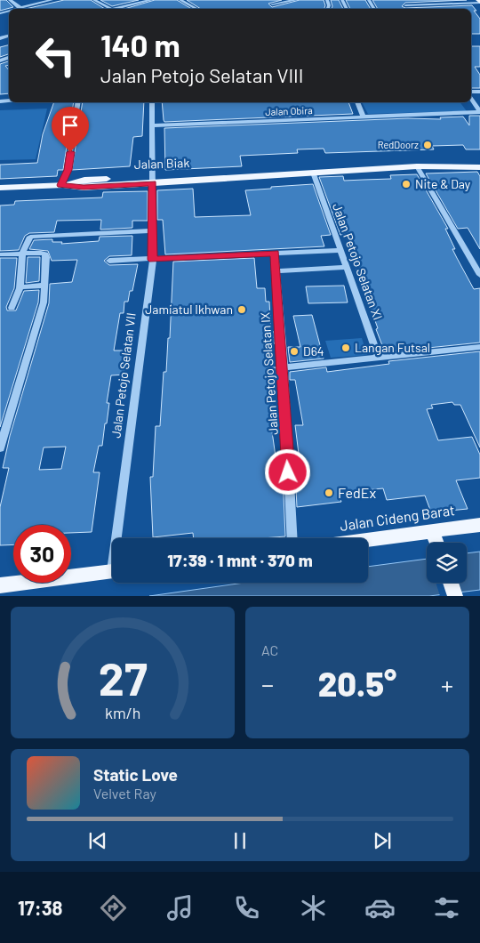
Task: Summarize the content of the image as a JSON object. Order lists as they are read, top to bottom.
{
  "streets": {
    "main road": ["Jalan Biak", "Jalan Cideng Barat"],
    "street": [
      "Jalan Obira",
      "Jalan Petojo Selatan XI",
      "Jalan Petojo Selatan IX",
      "Jalan Petojo Selatan VII"
    ]
  },
  "crossings": [
    ["Jalan Biak", "Jalan Petojo Selatan XI"],
    ["Jalan Biak", "Jalan Petojo Selatan VII"]
  ],
  "places": [
    "RedDoorz",
    "Nite & Day",
    "Jamiatul Ikhwan",
    "Langan Futsal",
    "D64",
    "FedEx"
  ],
  "page": {
    "turn": ["140 m", "Jalan Petojo Selatan VIII"],
    "limit": "30",
    "trip": "17:39 · 1 mnt · 370 m",
    "tile": "AC",
    "heat": ["−", "20.5°", "+"],
    "song": ["Static Love", "Velvet Ray"],
    "tabs": "17:38",
    "gauge": ["27", "km/h"]
  }
}
